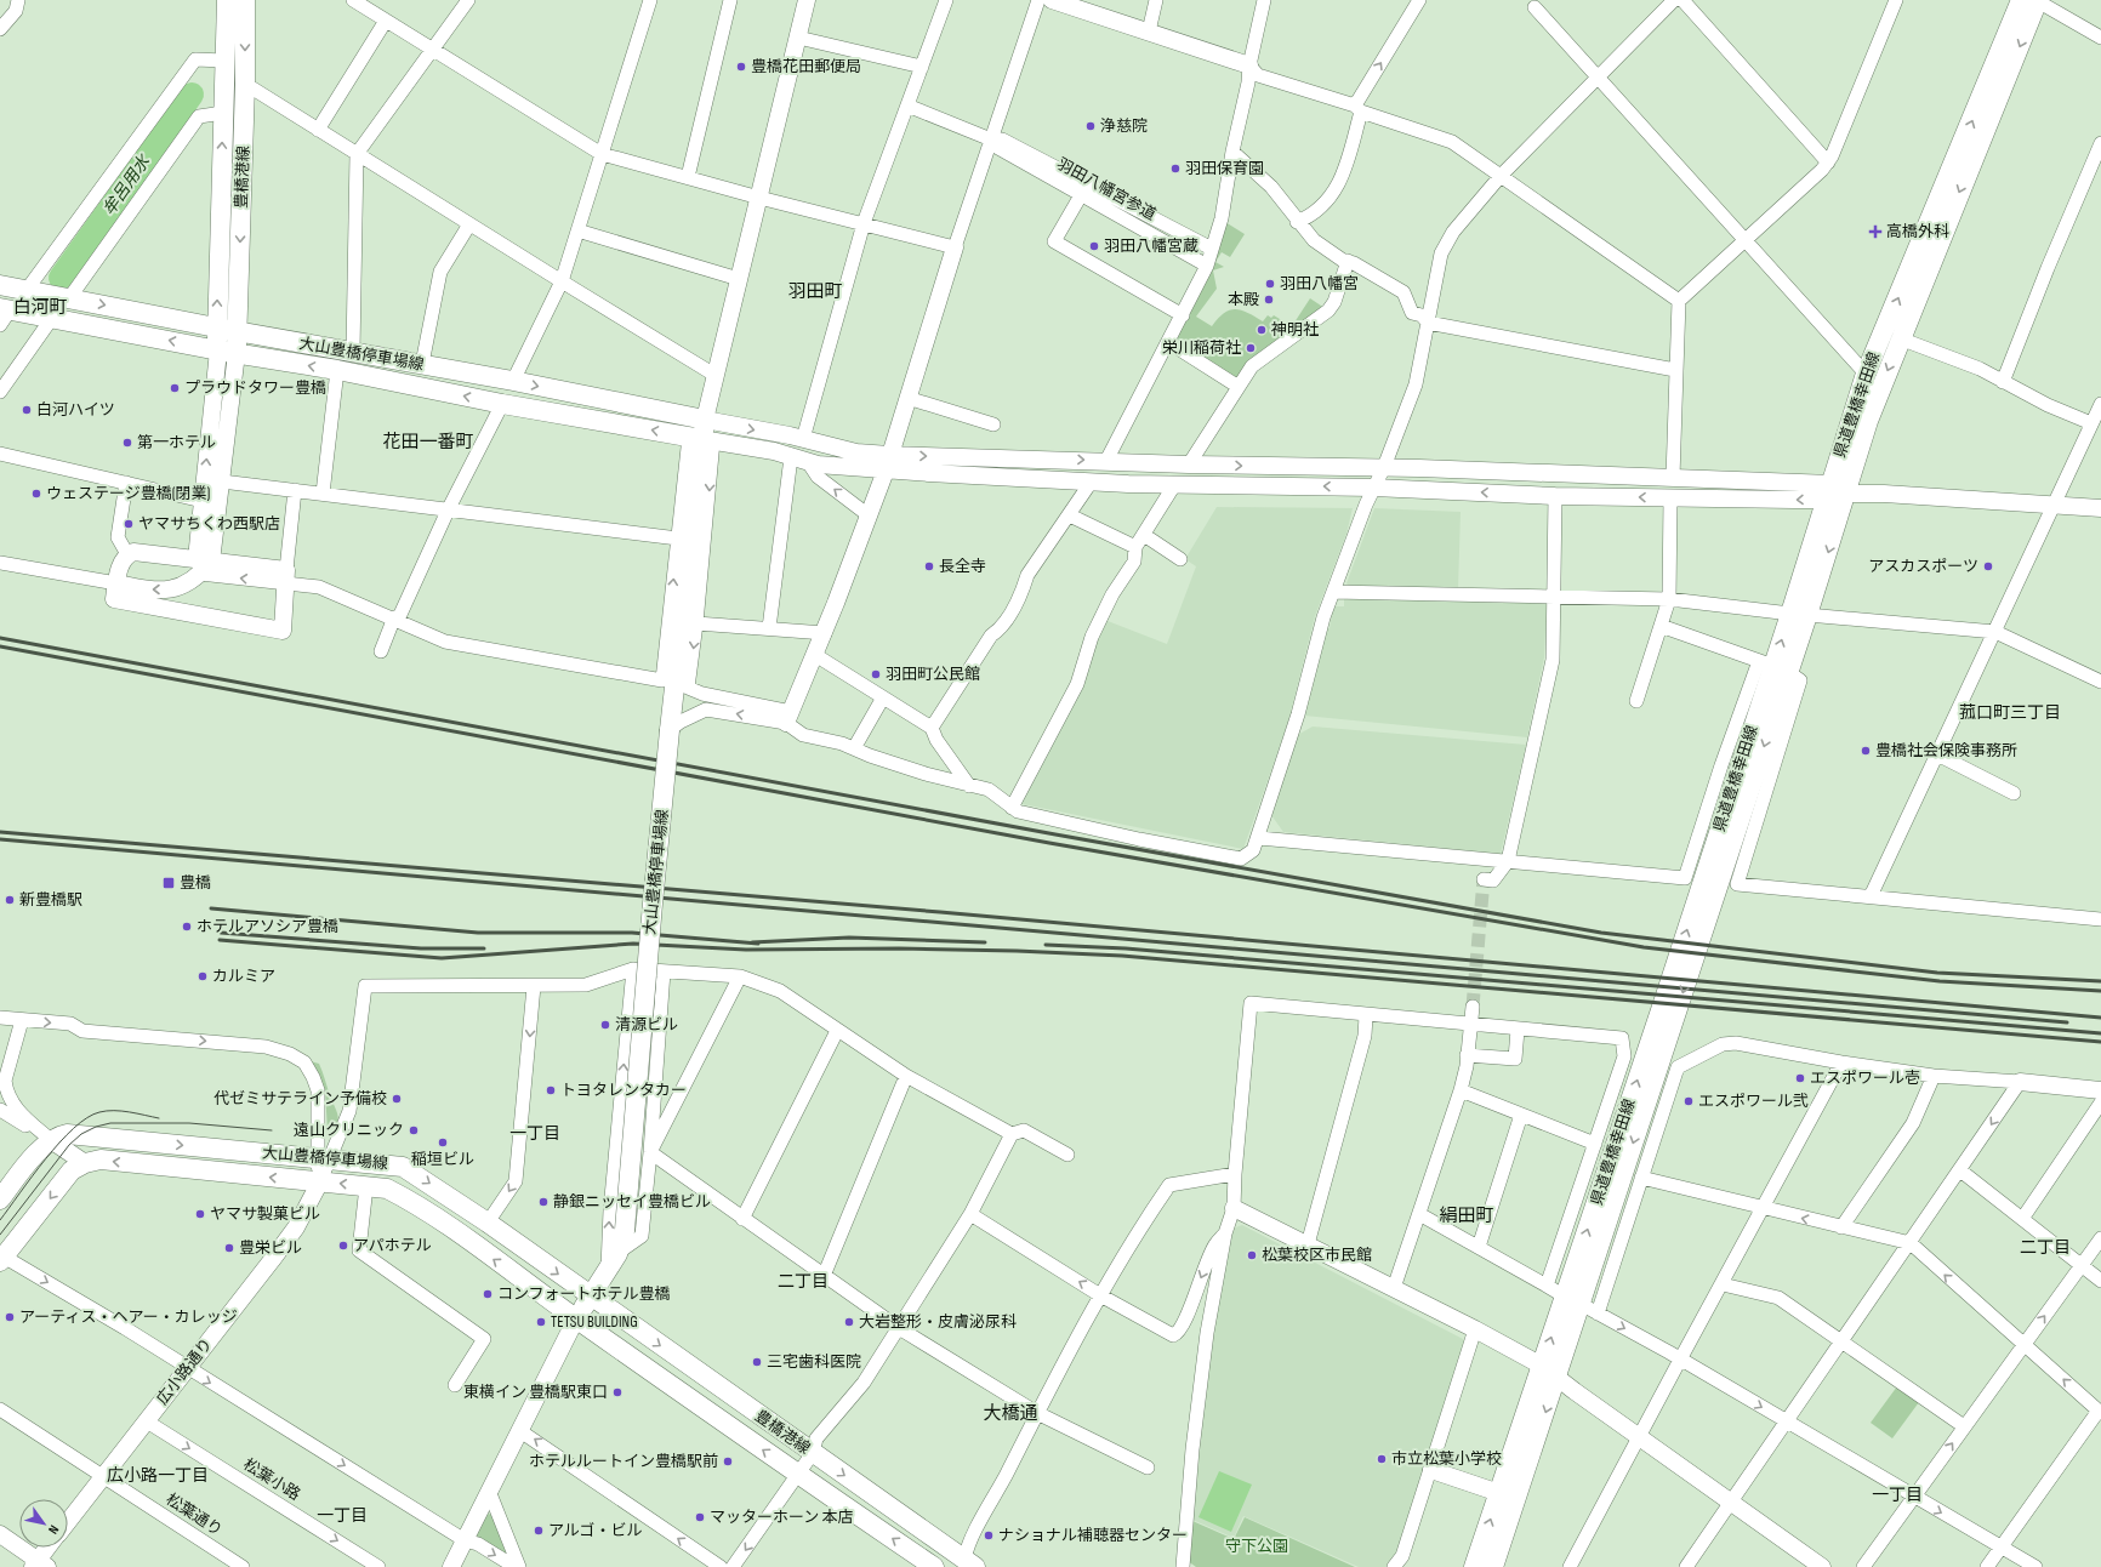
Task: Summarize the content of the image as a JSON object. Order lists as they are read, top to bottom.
{
  "streets": {
    "main road": ["豊橋港線", "大山豊橋停車場線", "県道豊橋幸田線"],
    "street": [
      "羽田八幡宮参道",
      "広小路通り",
      "松葉小路",
      "松葉通り"
    ]
  },
  "crossings": [
    ["豊橋港線", "大山豊橋停車場線"],
    ["大山豊橋停車場線", "広小路通り"],
    ["広小路通り", "松葉小路"],
    ["広小路通り", "松葉通り"]
  ],
  "districts": [
    "羽田町",
    "白河町",
    "花田一番町",
    "菰口町三丁目",
    "一丁目",
    "絹田町",
    "二丁目",
    "二丁目",
    "大橋通",
    "広小路一丁目",
    "一丁目",
    "一丁目"
  ],
  "water": ["牟呂用水"],
  "parks": ["守下公園"],
  "places": {
    "other": [
      "豊橋花田郵便局",
      "浄慈院",
      "羽田保育園",
      "羽田八幡宮蔵",
      "羽田八幡宮",
      "本殿",
      "神明社",
      "栄川稲荷社",
      "プラウドタワー豊橋",
      "白河ハイツ",
      "第一ホテル",
      "ウェステージ豊橋(閉業)",
      "ヤマサちくわ西駅店",
      "長全寺",
      "アスカスポーツ",
      "羽田町公民館",
      "豊橋社会保険事務所",
      "新豊橋駅",
      "ホテルアソシア豊橋",
      "カルミア",
      "清源ビル",
      "エスポワール壱",
      "トヨタレンタカー",
      "代ゼミサテライン予備校",
      "エスポワール弐",
      "遠山クリニック",
      "稲垣ビル",
      "静銀ニッセイ豊橋ビル",
      "ヤマサ製菓ビル",
      "アパホテル",
      "豊栄ビル",
      "松葉校区市民館",
      "コンフォートホテル豊橋",
      "アーティス・ヘアー・カレッジ",
      "TETSU BUILDING",
      "大岩整形・皮膚泌尿科",
      "三宅歯科医院",
      "東横イン 豊橋駅東口",
      "市立松葉小学校",
      "ホテルルートイン豊橋駅前",
      "マッターホーン 本店",
      "アルゴ・ビル",
      "ナショナル補聴器センター"
    ],
    "health": ["高橋外科"],
    "transit": ["豊橋"]
  },
  "north": "bottom right"
}
